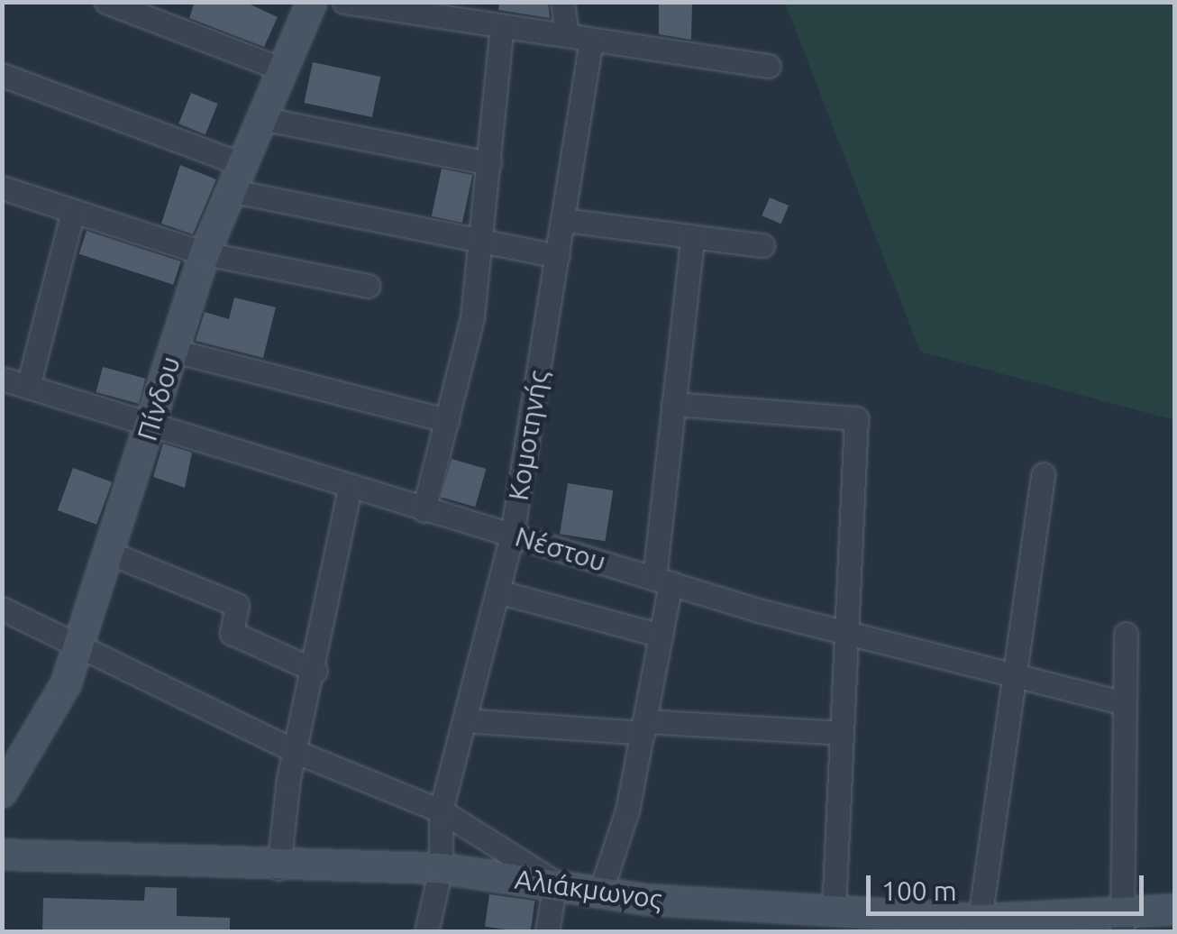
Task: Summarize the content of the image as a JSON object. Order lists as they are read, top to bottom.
{
  "streets": {
    "street": [
      "Πίνδου",
      "Κομοτηνής",
      "Νέστου",
      "Αλιάκμωνος"
    ]
  },
  "crossings": [
    ["Πίνδου", "Νέστου"],
    ["Κομοτηνής", "Νέστου"],
    ["Κομοτηνής", "Αλιάκμωνος"]
  ],
  "scale_bar": "100 m"
}
